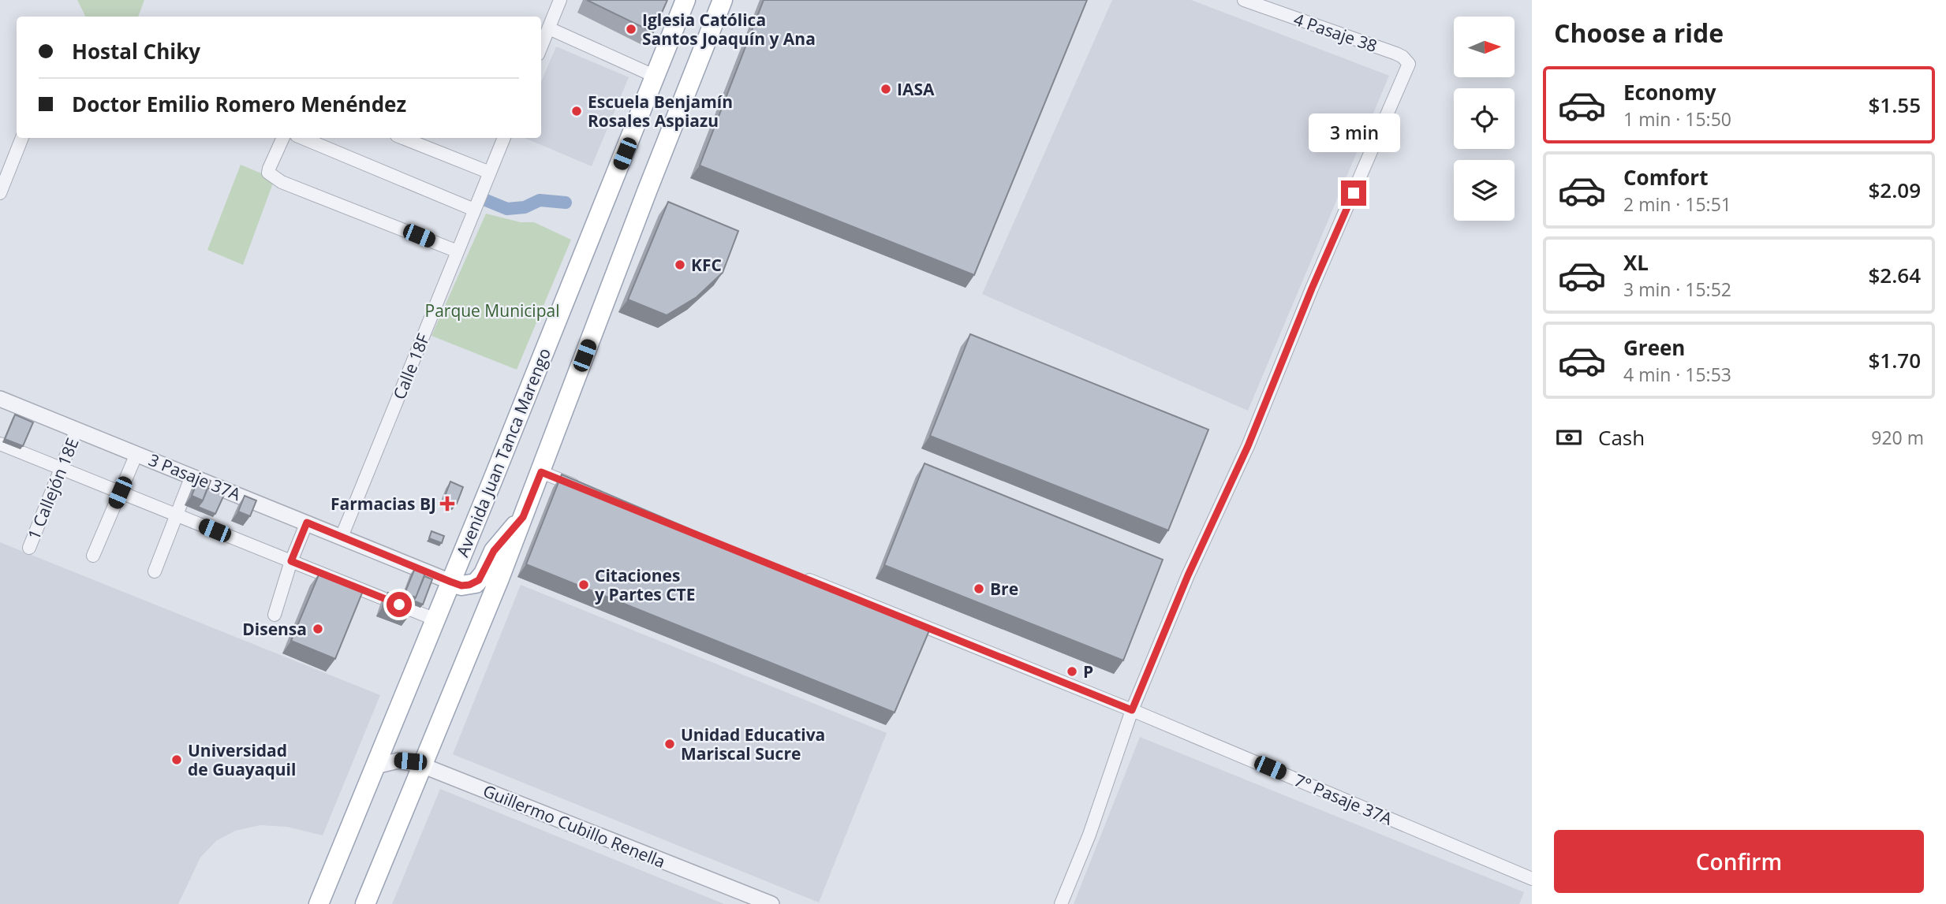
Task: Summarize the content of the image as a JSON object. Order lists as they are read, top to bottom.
{
  "streets": {
    "main road": ["Avenida Juan Tanca Marengo"],
    "street": [
      "4 Pasaje 38",
      "Calle 18F",
      "3 Pasaje 37A",
      "1 Callejón 18E",
      "7° Pasaje 37A",
      "Guillermo Cubillo Renella"
    ]
  },
  "crossings": [
    ["4 Pasaje 38", "7° Pasaje 37A"],
    ["Calle 18F", "3 Pasaje 37A"],
    ["Avenida Juan Tanca Marengo", "3 Pasaje 37A"],
    ["Avenida Juan Tanca Marengo", "Guillermo Cubillo Renella"],
    ["3 Pasaje 37A", "1 Callejón 18E"]
  ],
  "parks": ["Parque Municipal"],
  "places": {
    "other": [
      "Iglesia Católica Santos Joaquín y Ana",
      "IASA",
      "Escuela Benjamín Rosales Aspiazu",
      "KFC",
      "Citaciones y Partes CTE",
      "Bre",
      "Disensa",
      "P",
      "Unidad Educativa Mariscal Sucre",
      "Universidad de Guayaquil"
    ],
    "health": ["Farmacias BJ"]
  },
  "north": "right",
  "page": {
    "heading": "Choose a ride",
    "banner": ["Hostal Chiky", "Doctor Emilio Romero Menéndez"],
    "list": [
      {
        "name": "Economy",
        "note": "1 min · 15:50",
        "value": "$1.55"
      },
      {
        "name": "Comfort",
        "note": "2 min · 15:51",
        "value": "$2.09"
      },
      {
        "name": "XL",
        "note": "3 min · 15:52",
        "value": "$2.64"
      },
      {
        "name": "Green",
        "note": "4 min · 15:53",
        "value": "$1.70"
      }
    ],
    "bubble": "3 min",
    "pay": ["Cash", "920 m"],
    "buttons": "Confirm"
  }
}
